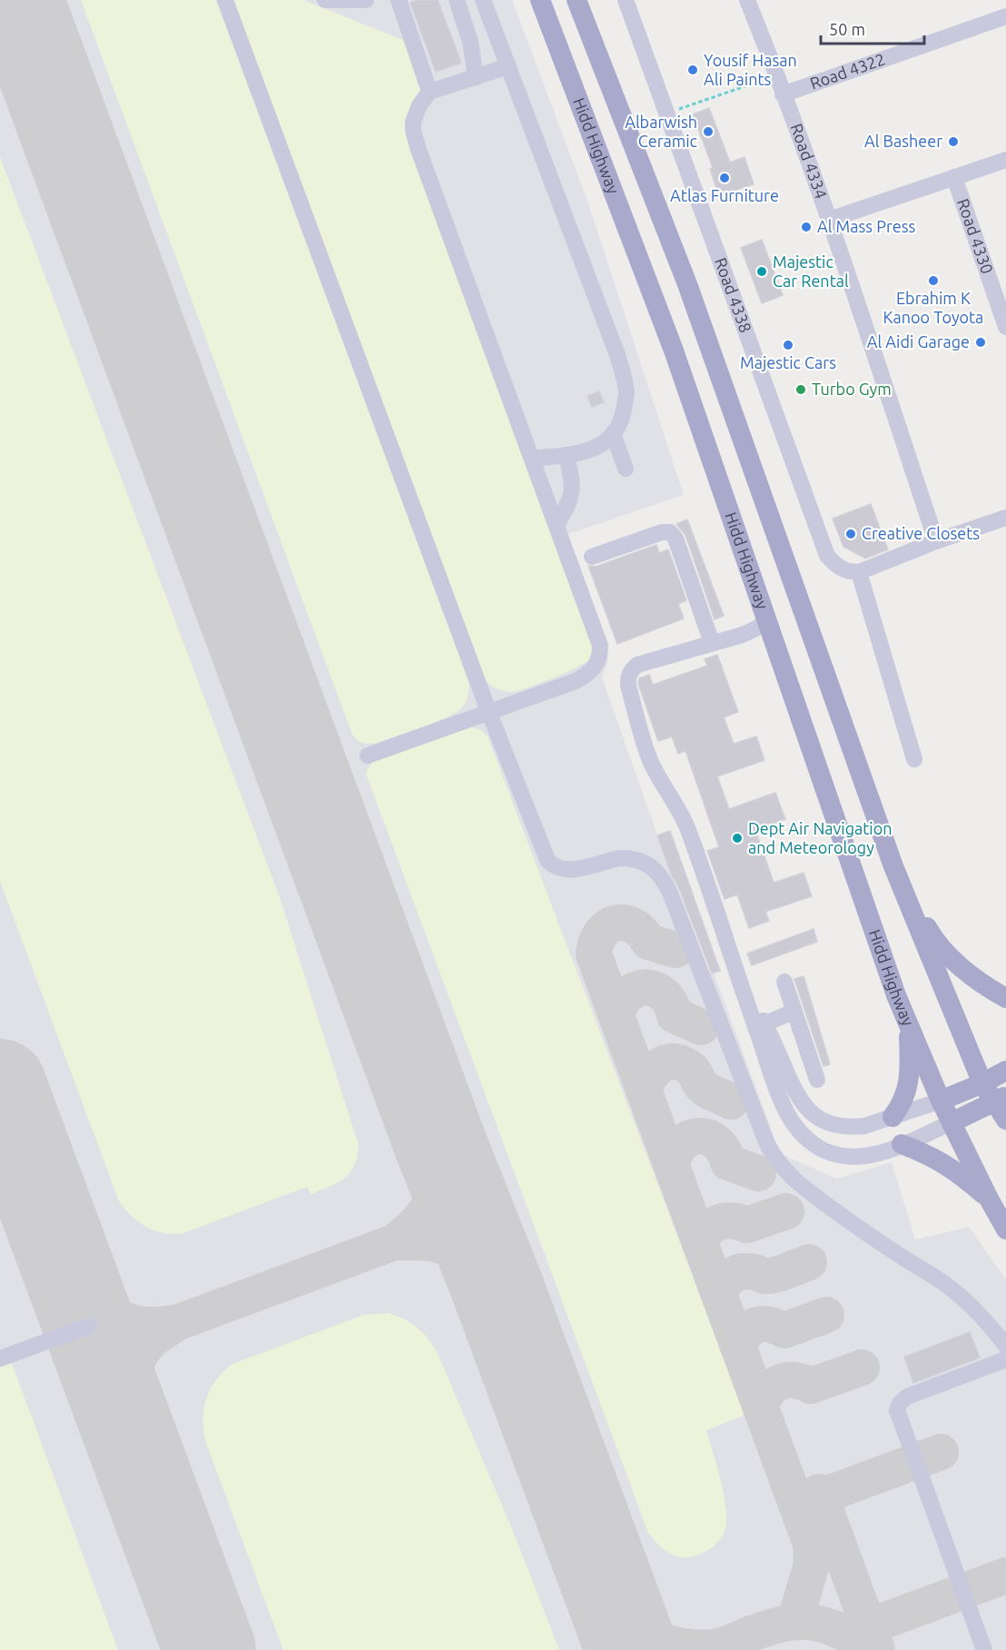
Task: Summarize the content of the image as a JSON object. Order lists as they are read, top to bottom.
{
  "streets": {
    "main road": ["Hidd Highway"],
    "street": [
      "Road 4322",
      "Road 4334",
      "Road 4330",
      "Road 4338"
    ]
  },
  "crossings": [
    ["Road 4322", "Road 4334"],
    ["Road 4334", "Road 4330"]
  ],
  "places": [
    "Yousif Hasan Ali Paints",
    "Albarwish Ceramic",
    "Al Basheer",
    "Atlas Furniture",
    "Al Mass Press",
    "Majestic Car Rental",
    "Ebrahim K Kanoo Toyota",
    "Al Aidi Garage",
    "Majestic Cars",
    "Turbo Gym",
    "Creative Closets",
    "Dept Air Navigation and Meteorology"
  ],
  "scale_bar": "50 m"
}
